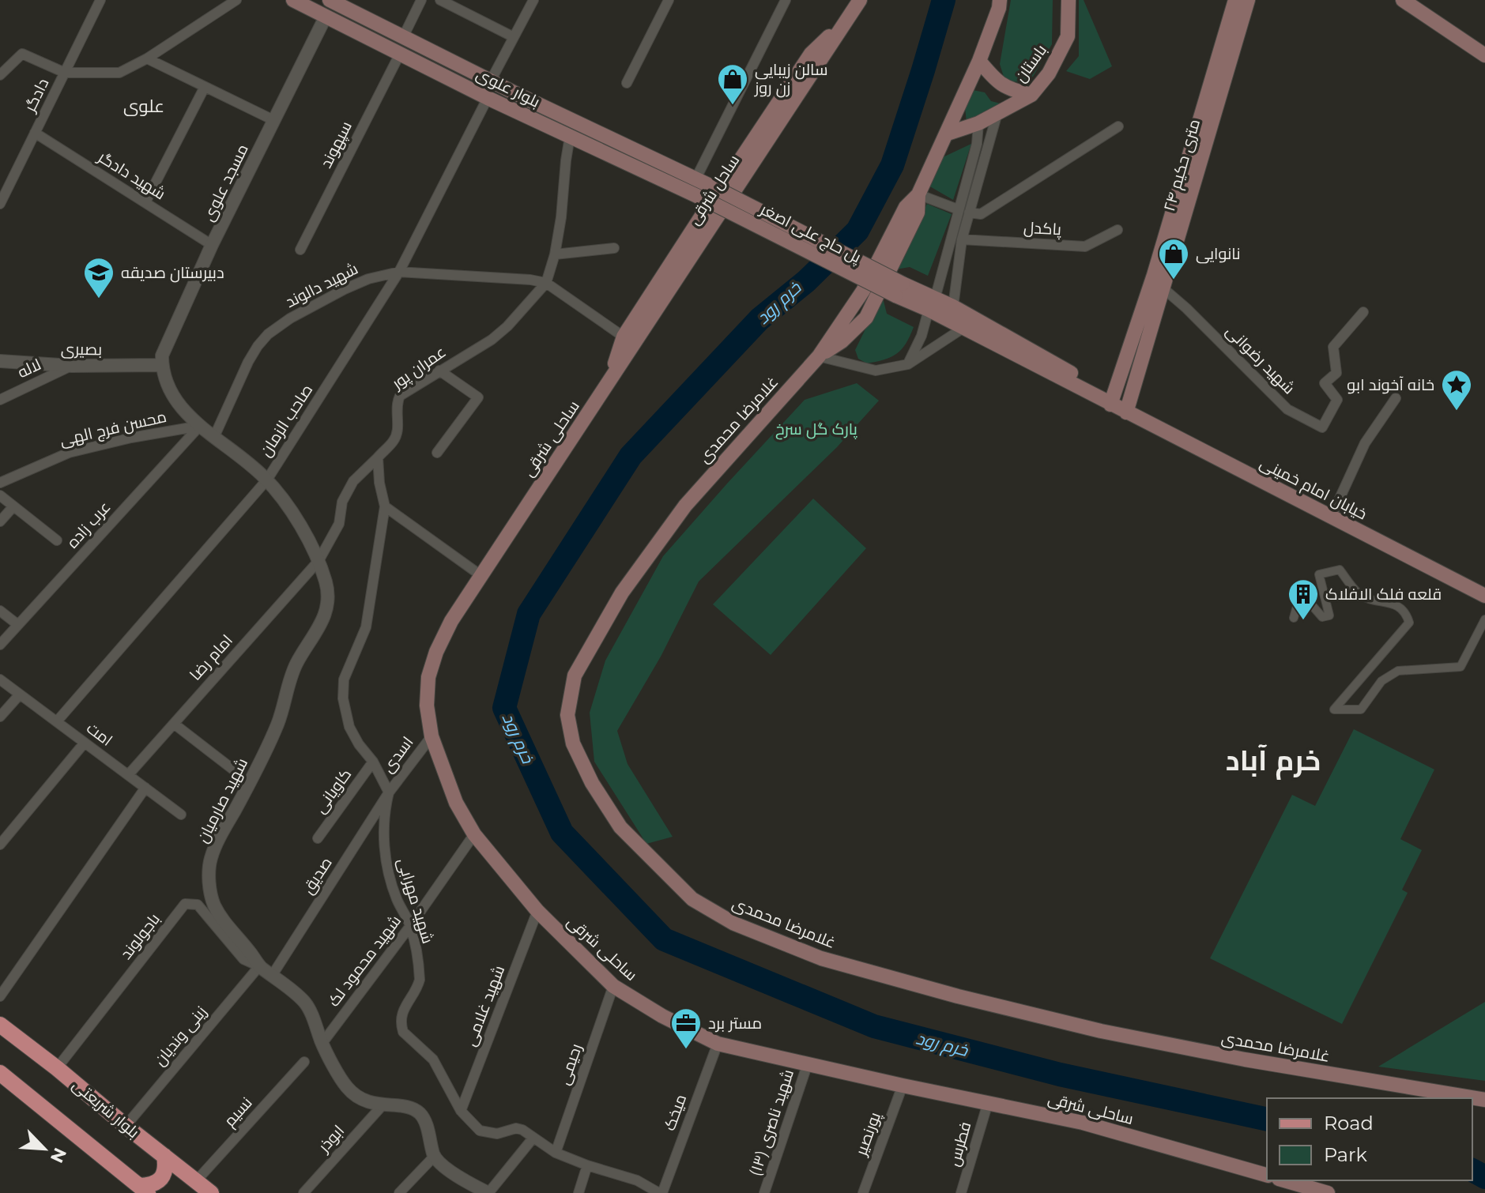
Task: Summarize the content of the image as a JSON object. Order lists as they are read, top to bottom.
{
  "streets": {
    "main road": [
      "باستان",
      "بلوار علوی",
      "۲۴ متری حکیم",
      "ساحل شرقی",
      "پل حاج علی اصغر",
      "غلامرضا محمدی",
      "ساحلی شرقی",
      "خیابان امام خمینی",
      "بلوار شریعتی"
    ],
    "street": [
      "دادگر",
      "سپهوند",
      "شهید دادگر",
      "مسجد علوی",
      "پاکدل",
      "شهید دالوند",
      "بصیری",
      "شهید رضوانی",
      "عمران پور",
      "لاله",
      "صاحب الزمان",
      "محسن فرج الهی",
      "عرب زاده",
      "امام رضا",
      "امت",
      "اسدی",
      "کاویانی",
      "شهید صارمیان",
      "صدیق",
      "شهید مهرابی",
      "باجولوند",
      "شهید محمود لک",
      "شهید غلامی",
      "زینی وندیان",
      "رحیمی",
      "نسیم",
      "میخک",
      "شهید ناصری (۱۳)",
      "پورنصیر",
      "ابوذر",
      "فطرس"
    ]
  },
  "crossings": [
    ["باستان", "غلامرضا محمدی"],
    ["بلوار علوی", "سپهوند"],
    ["بلوار علوی", "مسجد علوی"],
    ["بلوار علوی", "پل حاج علی اصغر"],
    ["بلوار علوی", "عمران پور"],
    ["بلوار علوی", "صاحب الزمان"],
    ["دادگر", "شهید دادگر"],
    ["۲۴ متری حکیم", "شهید رضوانی"],
    ["۲۴ متری حکیم", "خیابان امام خمینی"],
    ["شهید دادگر", "مسجد علوی"],
    ["مسجد علوی", "بصیری"],
    ["مسجد علوی", "شهید صارمیان"],
    ["ساحل شرقی", "ساحلی شرقی"],
    ["پل حاج علی اصغر", "خیابان امام خمینی"],
    ["شهید دالوند", "عمران پور"],
    ["شهید دالوند", "صاحب الزمان"],
    ["شهید دالوند", "شهید صارمیان"],
    ["بصیری", "لاله"],
    ["بصیری", "شهید صارمیان"],
    ["عمران پور", "امام رضا"],
    ["صاحب الزمان", "امت"],
    ["صاحب الزمان", "شهید صارمیان"],
    ["محسن فرج الهی", "عرب زاده"],
    ["محسن فرج الهی", "شهید صارمیان"],
    ["ساحلی شرقی", "اسدی"],
    ["ساحلی شرقی", "شهید محمود لک"],
    ["ساحلی شرقی", "شهید غلامی"],
    ["ساحلی شرقی", "رحیمی"],
    ["ساحلی شرقی", "میخک"],
    ["ساحلی شرقی", "شهید ناصری (۱۳)"],
    ["ساحلی شرقی", "پورنصیر"],
    ["ساحلی شرقی", "فطرس"],
    ["عرب زاده", "شهید صارمیان"],
    ["امام رضا", "امت"],
    ["امام رضا", "شهید صارمیان"],
    ["اسدی", "صدیق"],
    ["اسدی", "شهید مهرابی"],
    ["شهید صارمیان", "صدیق"],
    ["شهید صارمیان", "باجولوند"],
    ["شهید صارمیان", "شهید محمود لک"],
    ["شهید صارمیان", "زینی وندیان"],
    ["شهید صارمیان", "ابوذر"],
    ["صدیق", "شهید مهرابی"],
    ["شهید مهرابی", "شهید محمود لک"],
    ["شهید مهرابی", "شهید غلامی"],
    ["شهید مهرابی", "رحیمی"],
    ["شهید مهرابی", "میخک"],
    ["باجولوند", "زینی وندیان"],
    ["باجولوند", "بلوار شریعتی"],
    ["زینی وندیان", "بلوار شریعتی"],
    ["بلوار شریعتی", "نسیم"]
  ],
  "districts": ["علوی", "خرم آباد"],
  "water": ["خرم رود"],
  "parks": ["پارک گل سرخ"],
  "places": {
    "shop": ["سالن زیبایی زن روز", "نانوایی"],
    "school or university": ["دبیرستان صدیقه"],
    "place": ["خانه آخوند ابو"],
    "building": ["قلعه فلک الافلاک"],
    "office": ["مستر برد"]
  },
  "legend": ["Road", "Park"],
  "north": "bottom right"
}
